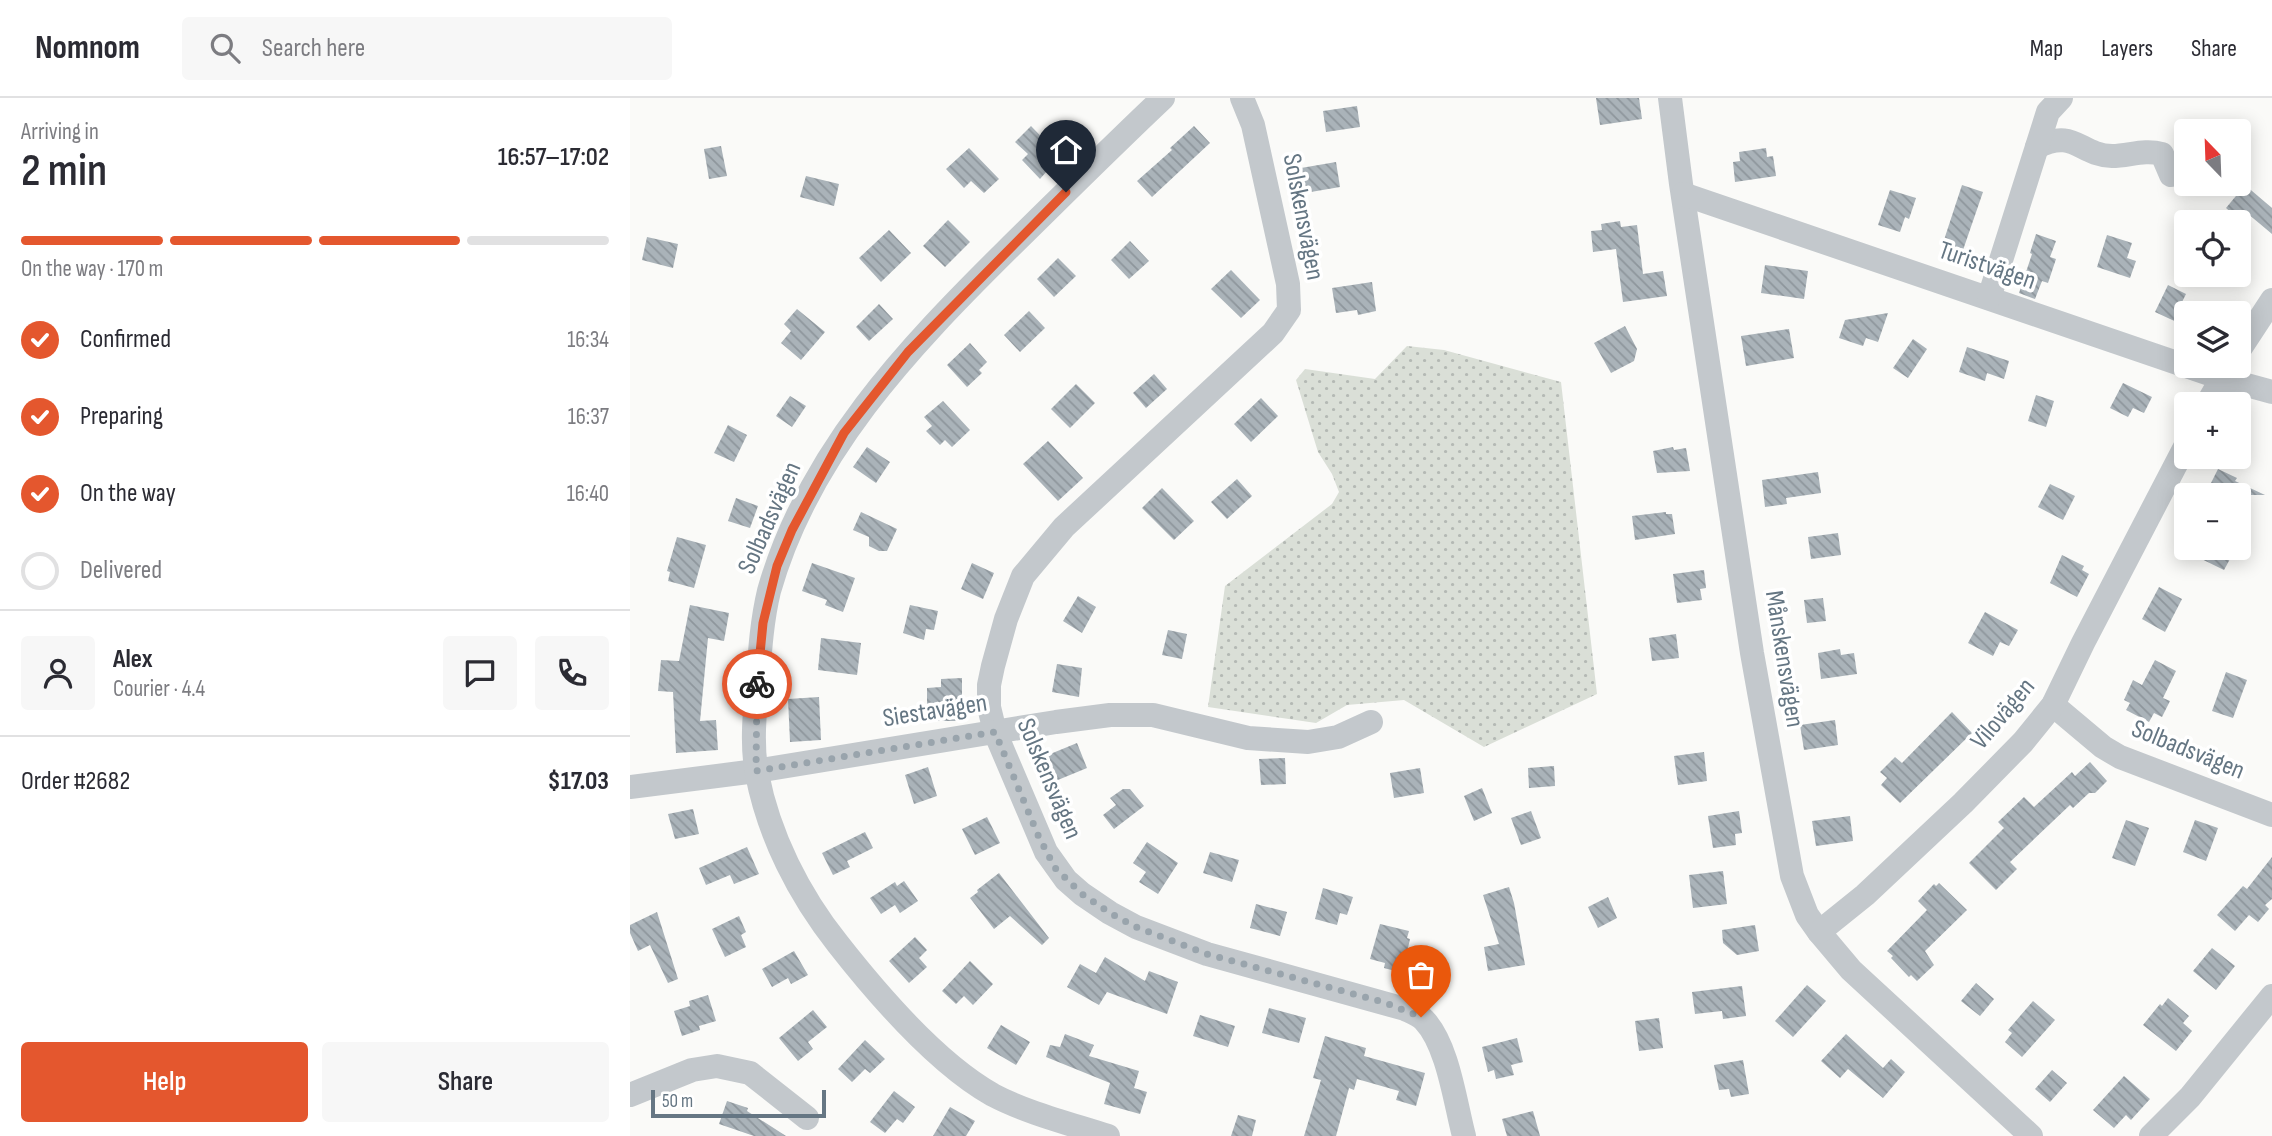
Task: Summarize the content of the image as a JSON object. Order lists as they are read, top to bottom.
{
  "streets": {
    "street": [
      "Solskensvägen",
      "Turistvägen",
      "Solbadsvägen",
      "Månskensvägen",
      "Siestavägen",
      "Vilovägen"
    ]
  },
  "crossings": [
    ["Solskensvägen", "Siestavägen"],
    ["Turistvägen", "Månskensvägen"],
    ["Solbadsvägen", "Siestavägen"],
    ["Solbadsvägen", "Vilovägen"],
    ["Månskensvägen", "Vilovägen"]
  ],
  "scale_bar": "50 m",
  "north": "top left",
  "page": {
    "header": "Nomnom",
    "search": "Search here",
    "nav": ["Map", "Layers", "Share"],
    "heading": ["2 min", "Arriving in", "16:57–17:02"],
    "panel": [
      "Alex",
      "Courier · 4.4",
      "Order #2682",
      "$17.03"
    ],
    "map_buttons": ["+", "−"],
    "bar": "On the way · 170 m",
    "list": [
      ["Confirmed", "16:34"],
      ["Preparing", "16:37"],
      ["On the way", "16:40"],
      "Delivered"
    ],
    "buttons": ["Help", "Share"],
    "scale": "50 m"
  }
}
